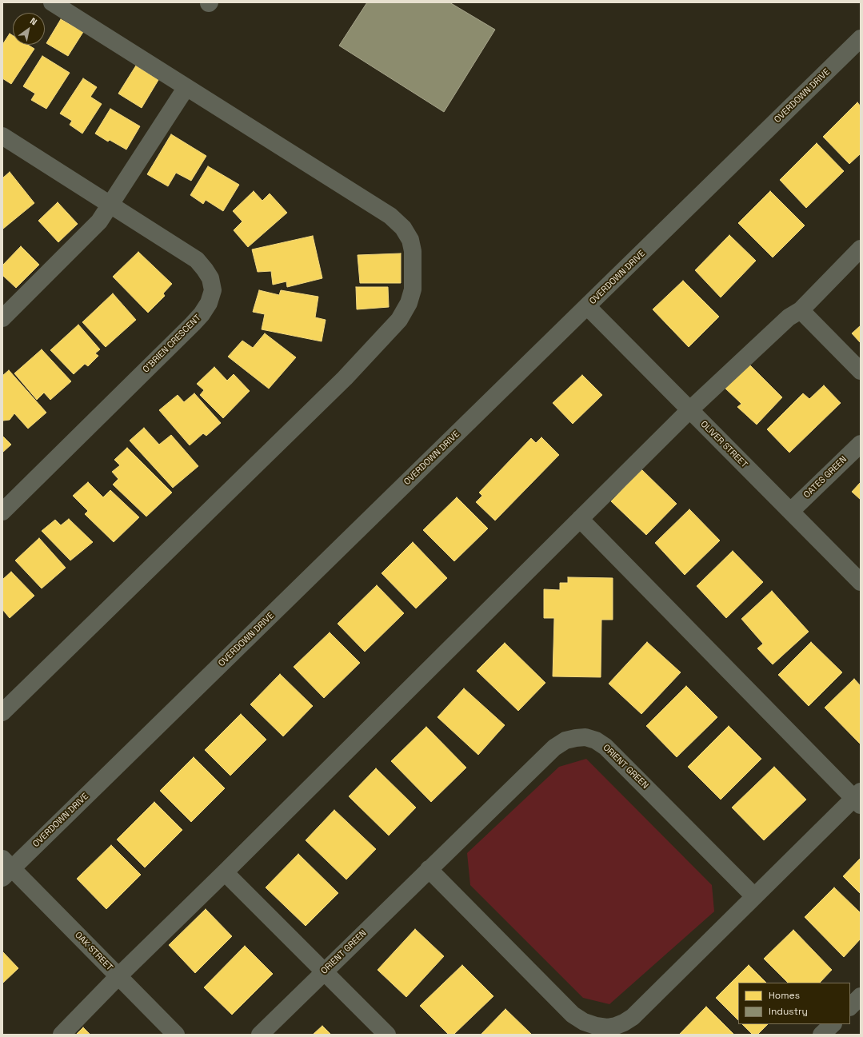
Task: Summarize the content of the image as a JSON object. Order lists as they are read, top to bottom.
{
  "streets": {
    "street": [
      "OVERDOWN DRIVE",
      "O'BRIEN CRESCENT",
      "OLIVER STREET",
      "OATES GREEN",
      "ORIENT GREEN",
      "OAK STREET"
    ]
  },
  "crossings": [
    ["OVERDOWN DRIVE", "OLIVER STREET"],
    ["OVERDOWN DRIVE", "OAK STREET"],
    ["OLIVER STREET", "OATES GREEN"]
  ],
  "legend": ["Homes", "Industry"],
  "north": "top right"
}
